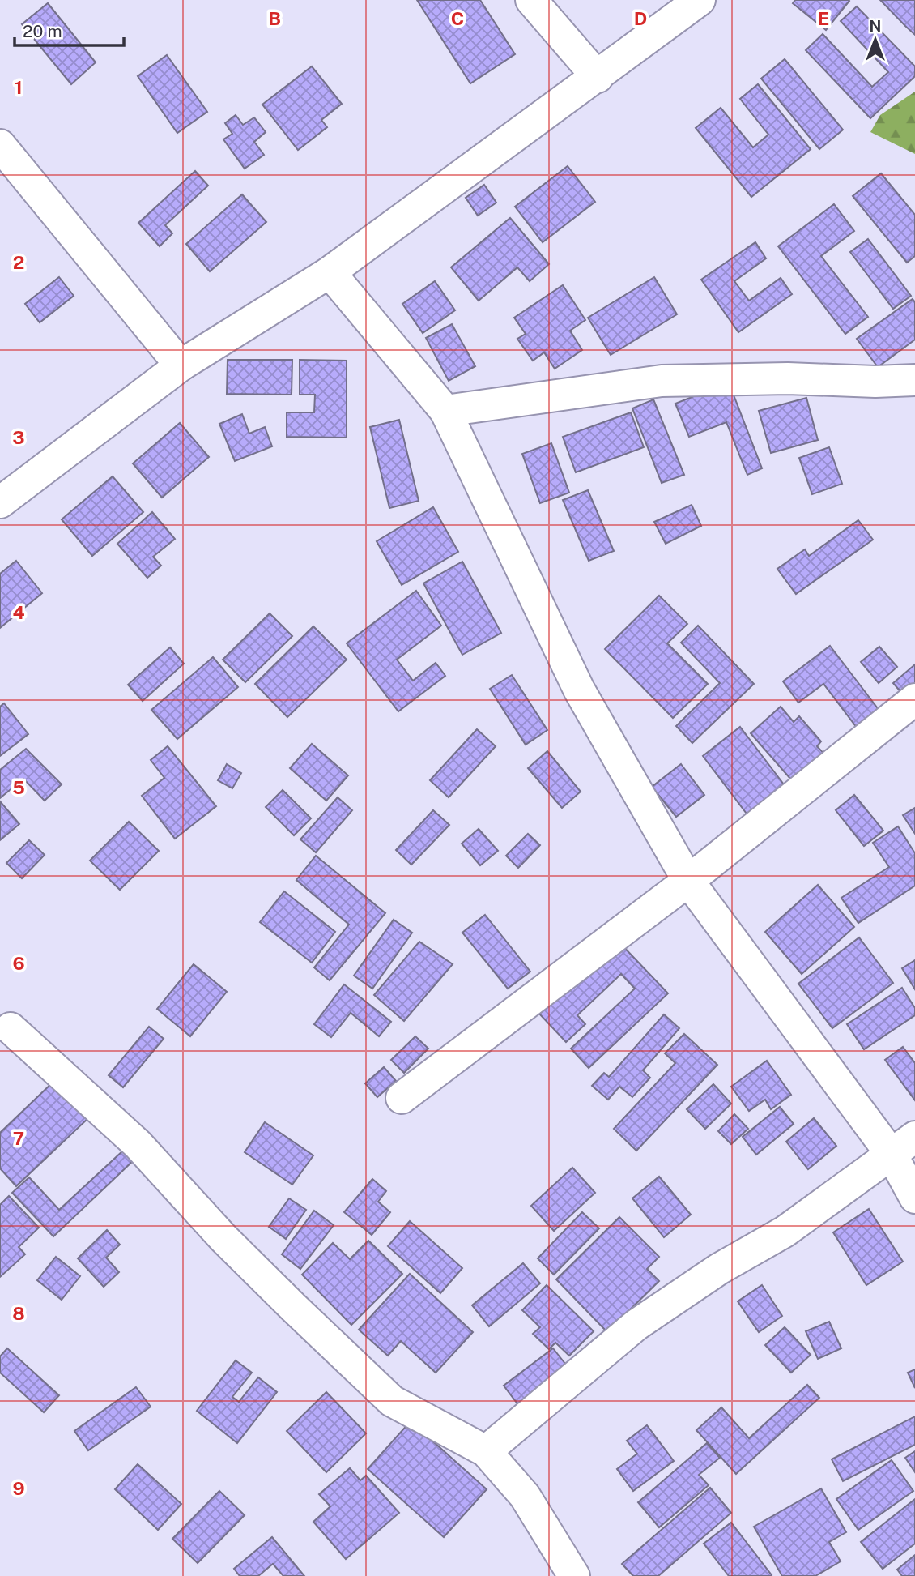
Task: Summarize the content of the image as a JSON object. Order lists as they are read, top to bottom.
{
  "scale_bar": "20 m",
  "north": "top",
  "grid": {
    "columns": [
      "B",
      "C",
      "D",
      "E"
    ],
    "rows": [
      "1",
      "2",
      "3",
      "4",
      "5",
      "6",
      "7",
      "8",
      "9"
    ]
  }
}
